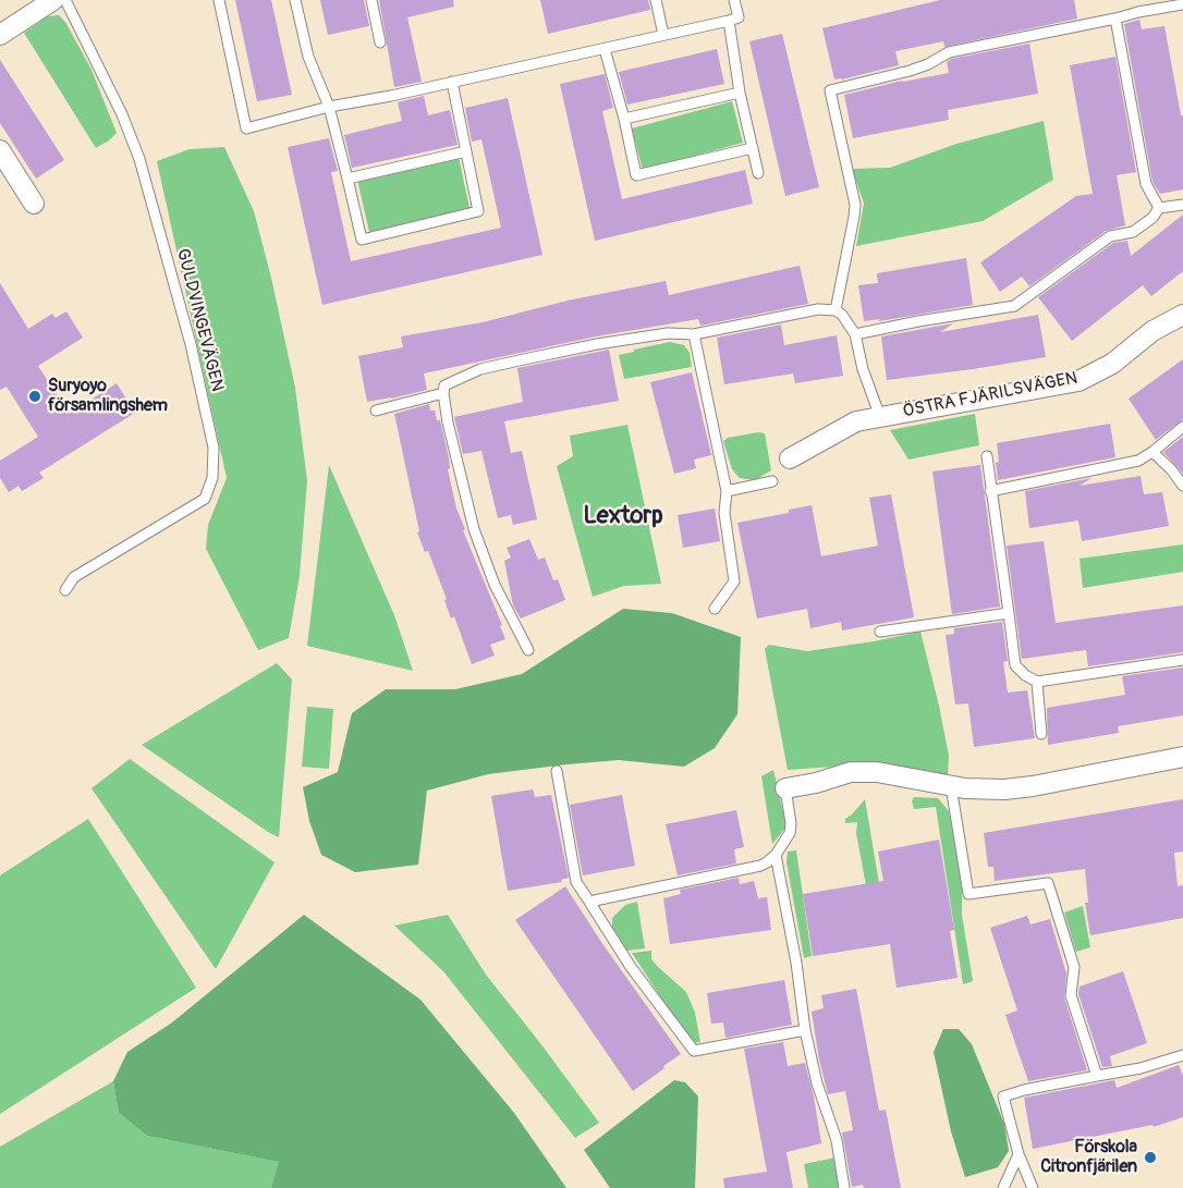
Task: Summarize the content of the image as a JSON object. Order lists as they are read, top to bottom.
{
  "streets": {
    "street": ["ÖSTRA FJÄRILSVÄGEN"],
    "lane": ["GULDVINGEVÄGEN"]
  },
  "districts": ["Lextorp"],
  "places": ["Suryoyo församlingshem", "Förskola Citronfjärilen"]
}
